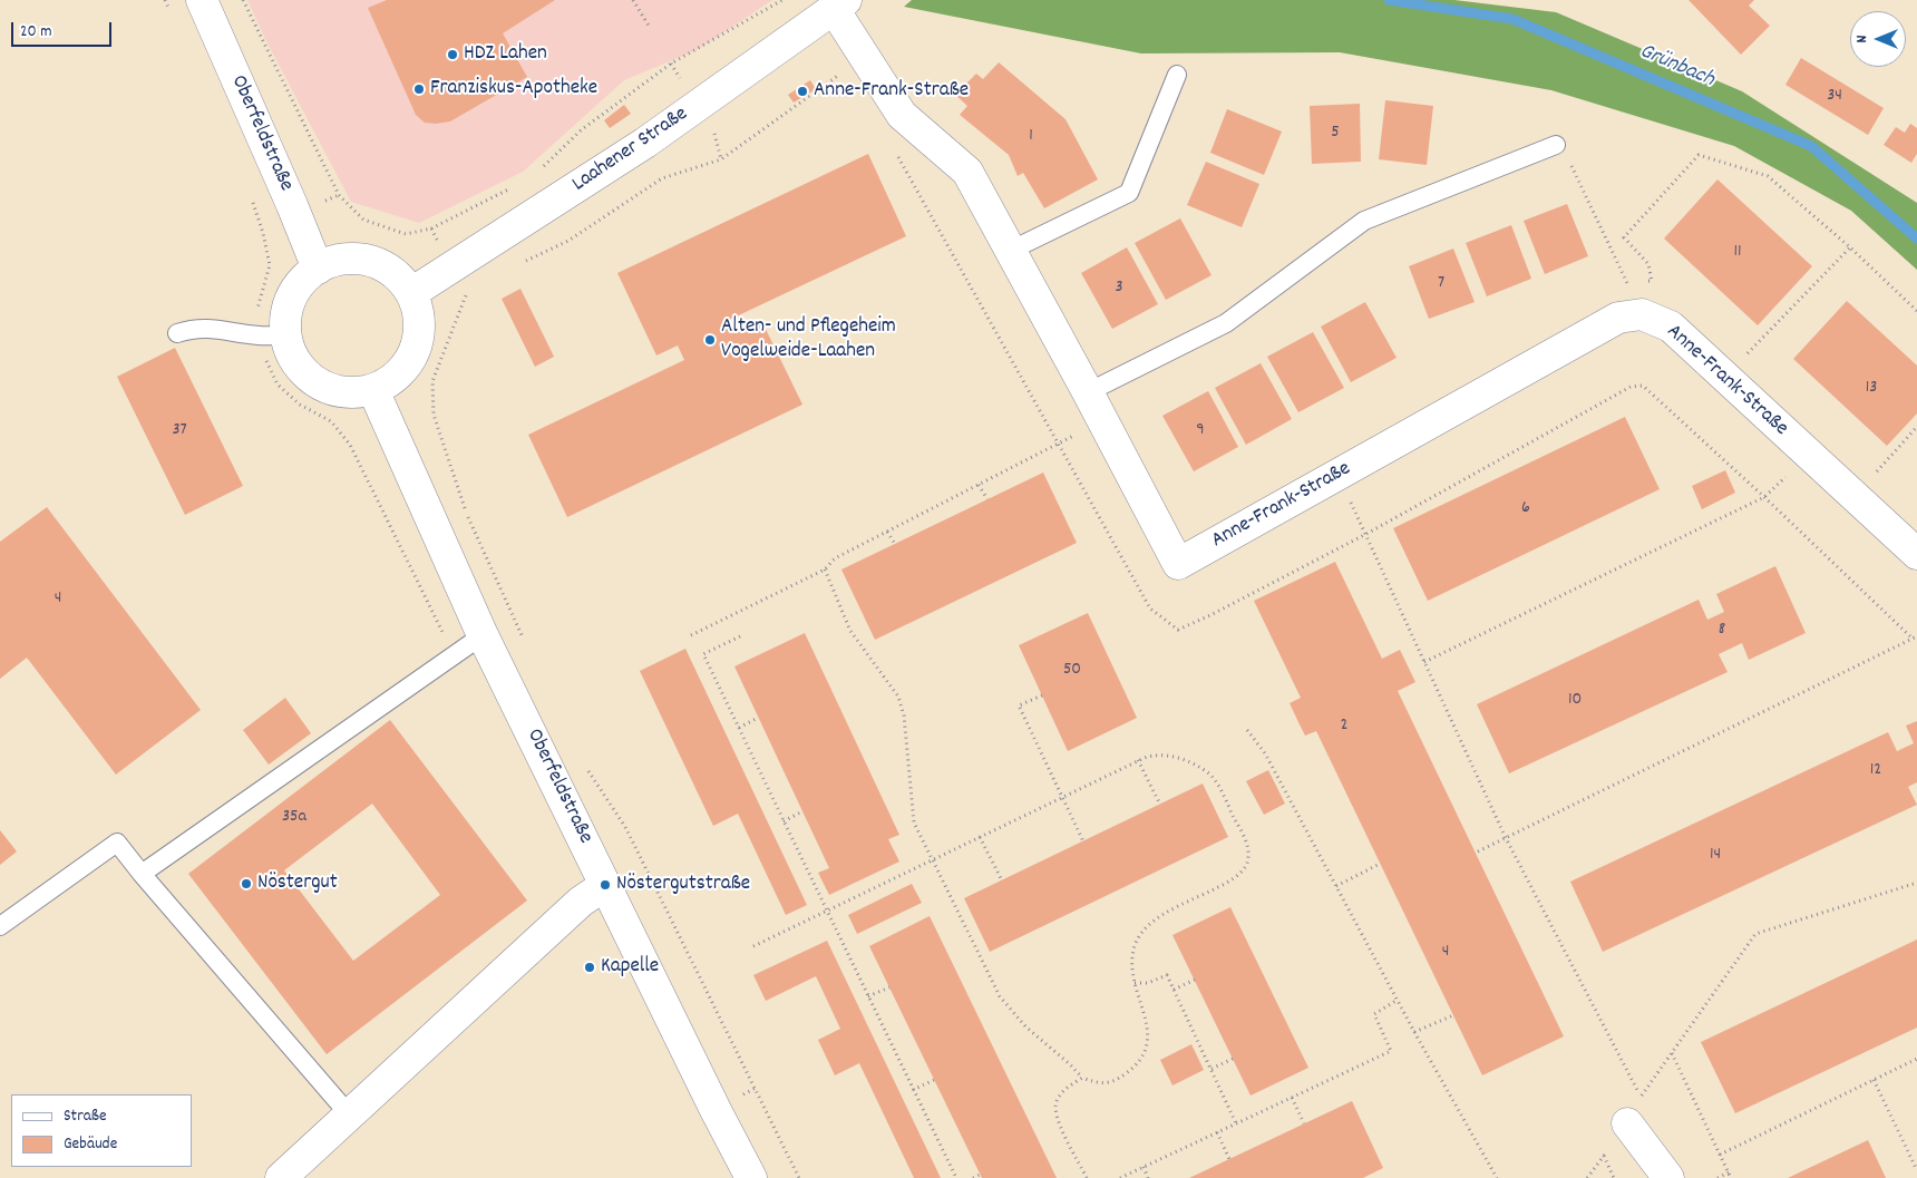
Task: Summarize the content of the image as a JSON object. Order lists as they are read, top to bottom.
{
  "streets": {
    "street": ["Oberfeldstraße", "Laahener Straße", "Anne-Frank-Straße"]
  },
  "crossings": [
    ["Oberfeldstraße", "Laahener Straße"],
    ["Laahener Straße", "Anne-Frank-Straße"]
  ],
  "water": ["Grünbach"],
  "places": [
    "HDZ Lahen",
    "Franziskus-Apotheke",
    "Anne-Frank-Straße",
    "Alten- und Pflegeheim Vogelweide-Laahen",
    "Nöstergut",
    "Nöstergutstraße",
    "Kapelle"
  ],
  "house_numbers": [
    "34",
    "5",
    "1",
    "11",
    "7",
    "3",
    "13",
    "37",
    "9",
    "6",
    "4",
    "8",
    "50",
    "10",
    "2",
    "12",
    "35a",
    "14",
    "4"
  ],
  "legend": ["Straße", "Gebäude"],
  "scale_bar": "20 m",
  "north": "left"
}
